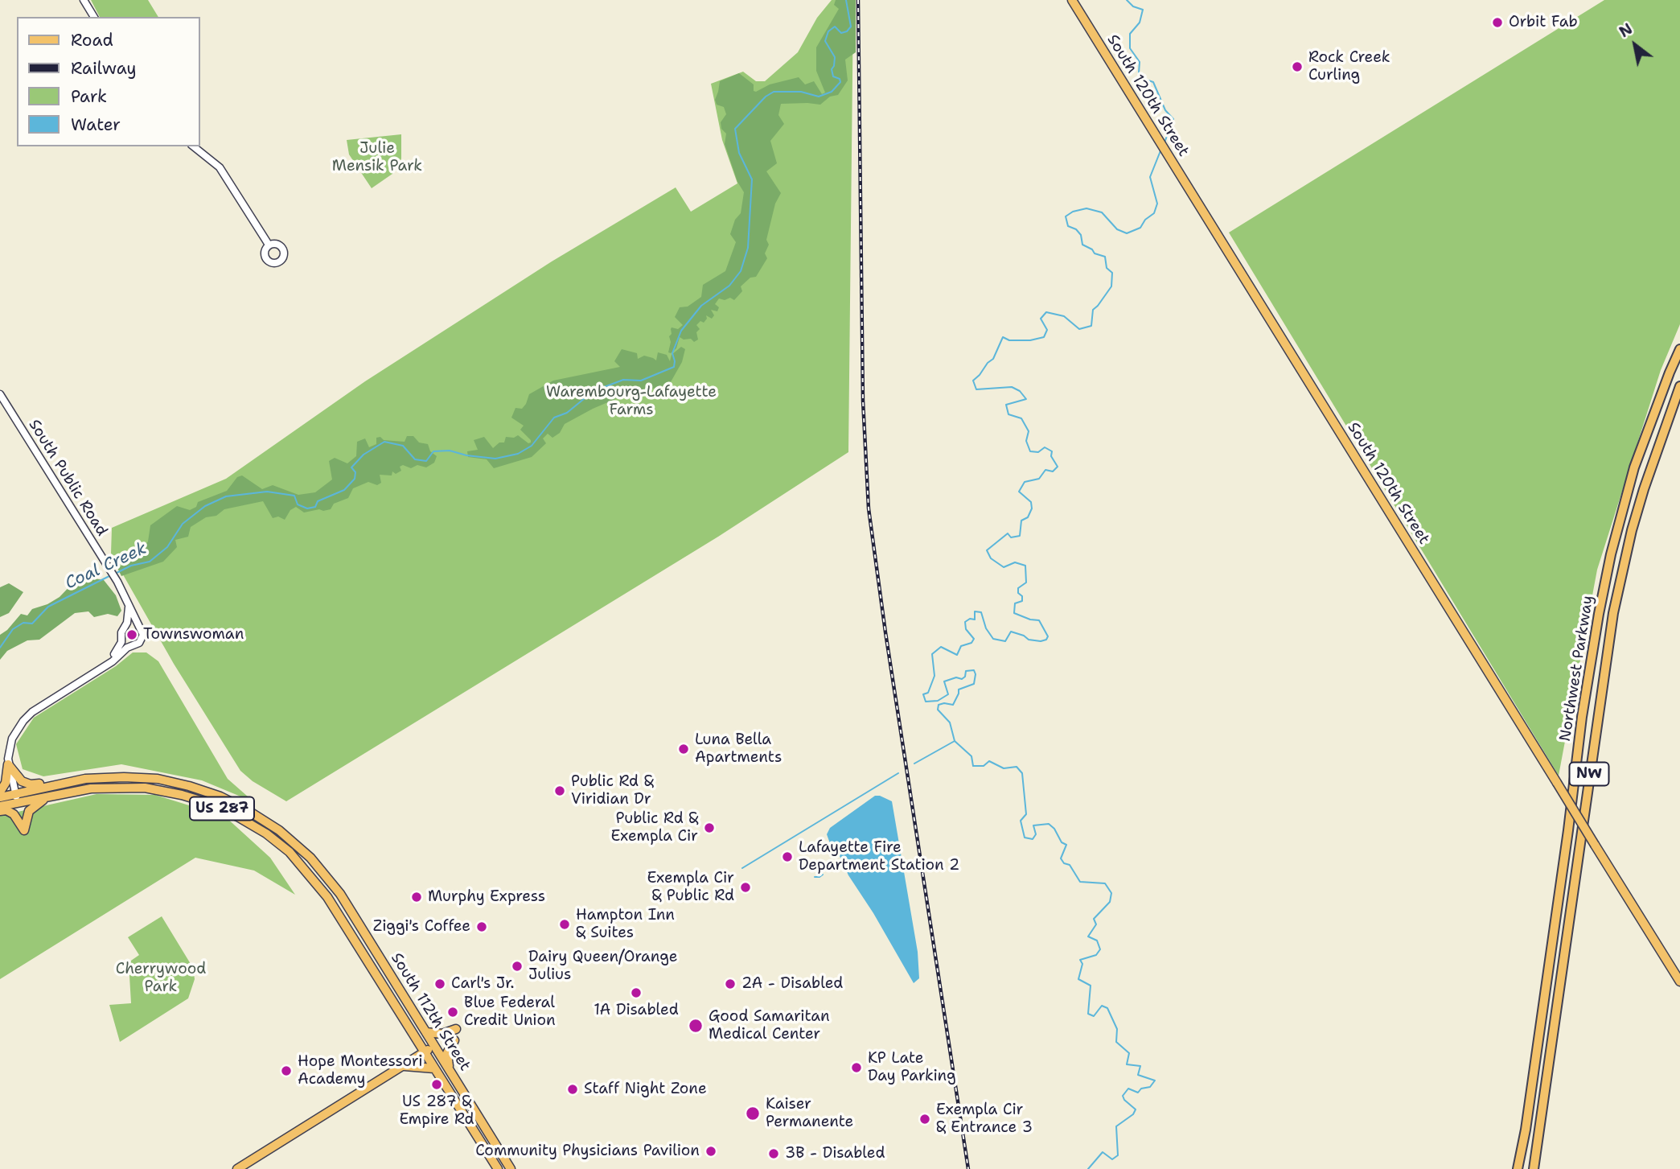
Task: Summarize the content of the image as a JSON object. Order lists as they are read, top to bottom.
{
  "streets": {
    "highway": ["Northwest Parkway", "NW"],
    "main road": ["South 120th Street", "US 287", "South 112th Street"],
    "street": ["South Public Road"]
  },
  "crossings": [
    ["US 287", "South 112th Street"]
  ],
  "water": ["Coal Creek"],
  "parks": ["Julie Mensik Park", "Warembourg-Lafayette Farms", "Cherrywood Park"],
  "places": [
    "Orbit Fab",
    "Rock Creek Curling",
    "Townswoman",
    "Luna Bella Apartments",
    "Public Rd & Viridian Dr",
    "Public Rd & Exempla Cir",
    "Lafayette Fire Department Station 2",
    "Exempla Cir & Public Rd",
    "Murphy Express",
    "Hampton Inn & Suites",
    "Ziggi's Coffee",
    "Dairy Queen/Orange Julius",
    "Carl's Jr.",
    "2A - Disabled",
    "1A Disabled",
    "Blue Federal Credit Union",
    "Good Samaritan Medical Center",
    "KP Late Day Parking",
    "Hope Montessori Academy",
    "US 287 & Empire Rd",
    "Staff Night Zone",
    "Kaiser Permanente",
    "Exempla Cir & Entrance 3",
    "Community Physicians Pavilion",
    "3B - Disabled"
  ],
  "legend": [
    "Road",
    "Railway",
    "Park",
    "Water"
  ],
  "north": "top left"
}
